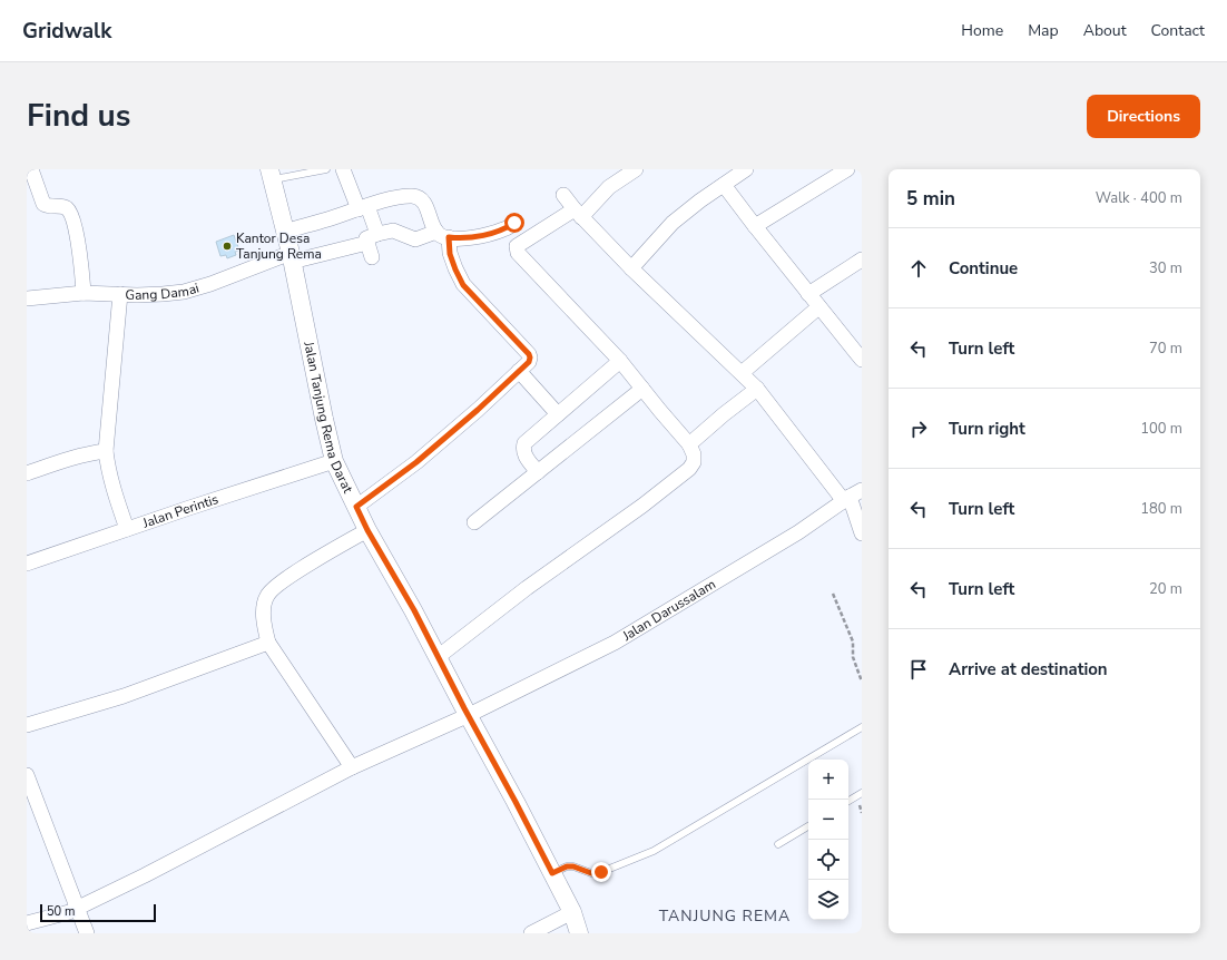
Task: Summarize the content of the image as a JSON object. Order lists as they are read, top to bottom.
{
  "streets": {
    "street": [
      "Gang Damai",
      "Jalan Tanjung Rema Darat",
      "Jalan Perintis",
      "Jalan Darussalam"
    ]
  },
  "crossings": [
    ["Gang Damai", "Jalan Tanjung Rema Darat"],
    ["Jalan Tanjung Rema Darat", "Jalan Perintis"],
    ["Jalan Tanjung Rema Darat", "Jalan Darussalam"]
  ],
  "districts": ["TANJUNG REMA"],
  "places": ["Kantor Desa Tanjung Rema"],
  "scale_bar": "50 m",
  "page": {
    "header": "Gridwalk",
    "nav": [
      "Home",
      "Map",
      "About",
      "Contact"
    ],
    "title": "Find us",
    "buttons": "Directions",
    "heading": ["5 min", "Walk · 400 m"],
    "list": [
      ["Continue", "30 m"],
      ["Turn left", "70 m"],
      ["Turn right", "100 m"],
      ["Turn left", "180 m"],
      ["Turn left", "20 m"],
      "Arrive at destination"
    ],
    "map_buttons": ["+", "−"],
    "scale": "50 m"
  }
}
